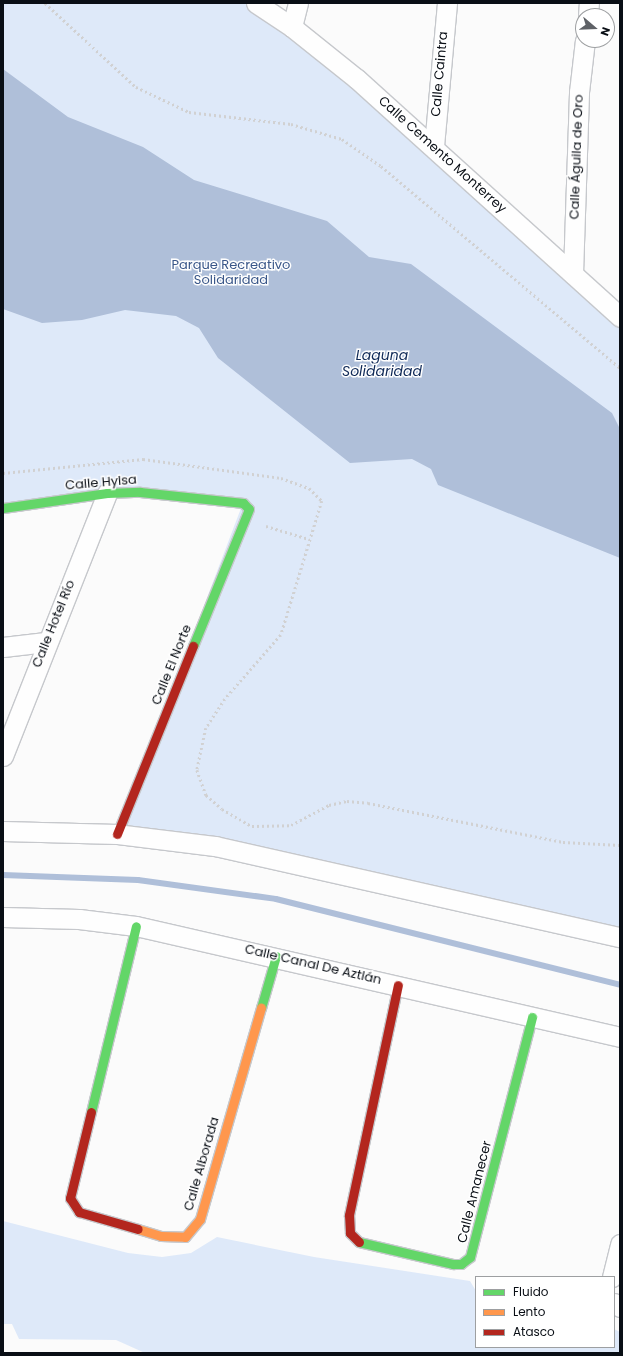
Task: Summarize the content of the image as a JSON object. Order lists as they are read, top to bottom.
{
  "streets": {
    "street": [
      "Calle Caintra",
      "Calle Cemento Monterrey",
      "Calle Águila de Oro",
      "Calle Hylsa",
      "Calle Hotel Río",
      "Calle El Norte",
      "Calle Canal De Aztlán",
      "Calle Alborada",
      "Calle Amanecer"
    ]
  },
  "crossings": [
    ["Calle Caintra", "Calle Cemento Monterrey"],
    ["Calle Cemento Monterrey", "Calle Águila de Oro"],
    ["Calle Hylsa", "Calle Hotel Río"],
    ["Calle Hylsa", "Calle El Norte"],
    ["Calle Canal De Aztlán", "Calle Alborada"],
    ["Calle Canal De Aztlán", "Calle Amanecer"]
  ],
  "water": ["Laguna Solidaridad"],
  "parks": ["Parque Recreativo Solidaridad"],
  "legend": ["Fluido", "Lento", "Atasco"],
  "north": "right"
}
